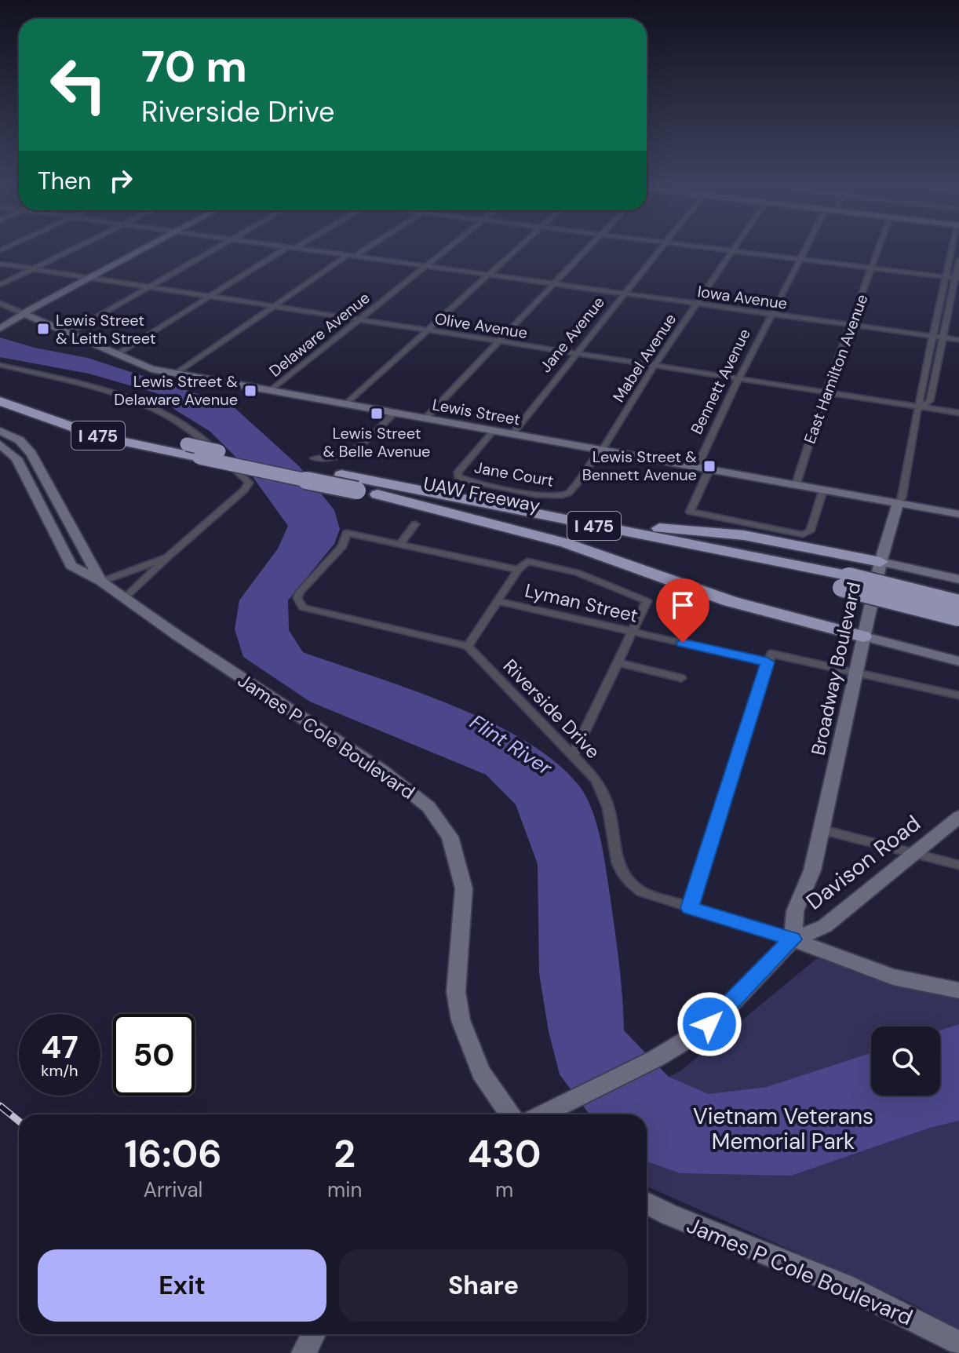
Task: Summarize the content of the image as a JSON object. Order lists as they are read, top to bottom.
{
  "streets": {
    "highway": ["I 475", "UAW Freeway"],
    "street": [
      "Iowa Avenue",
      "Olive Avenue",
      "Delaware Avenue",
      "Jane Avenue",
      "Mabel Avenue",
      "East Hamilton Avenue",
      "Bennett Avenue",
      "Lewis Street",
      "Jane Court",
      "Lyman Street",
      "Broadway Boulevard",
      "Riverside Drive",
      "James P Cole Boulevard",
      "Davison Road"
    ]
  },
  "crossings": [
    ["Iowa Avenue", "Delaware Avenue"],
    ["Iowa Avenue", "Jane Avenue"],
    ["Iowa Avenue", "Mabel Avenue"],
    ["Iowa Avenue", "East Hamilton Avenue"],
    ["Iowa Avenue", "Bennett Avenue"],
    ["Iowa Avenue", "Broadway Boulevard"],
    ["Olive Avenue", "Delaware Avenue"],
    ["Olive Avenue", "Jane Avenue"],
    ["Olive Avenue", "Mabel Avenue"],
    ["Olive Avenue", "East Hamilton Avenue"],
    ["Olive Avenue", "Bennett Avenue"],
    ["Olive Avenue", "Broadway Boulevard"],
    ["Delaware Avenue", "Lewis Street"],
    ["Jane Avenue", "Lewis Street"],
    ["Mabel Avenue", "Lewis Street"],
    ["Mabel Avenue", "Jane Court"],
    ["East Hamilton Avenue", "Lewis Street"],
    ["Bennett Avenue", "Lewis Street"],
    ["Lewis Street", "Jane Court"],
    ["Lewis Street", "Broadway Boulevard"],
    ["Lyman Street", "Broadway Boulevard"],
    ["Lyman Street", "Riverside Drive"],
    ["Broadway Boulevard", "Riverside Drive"],
    ["Broadway Boulevard", "Davison Road"],
    ["Riverside Drive", "Davison Road"]
  ],
  "water": ["Flint River"],
  "parks": ["Vietnam Veterans Memorial Park"],
  "places": {
    "transit": [
      "Lewis Street & Leith Street",
      "Lewis Street & Delaware Avenue",
      "Lewis Street & Belle Avenue",
      "Lewis Street & Bennett Avenue"
    ]
  },
  "page": {
    "turn": ["70 m", "Riverside Drive"],
    "then": "Then",
    "speed": "47 km/h",
    "limit": "50",
    "eta": [
      "16:06",
      "Arrival",
      "2",
      "min",
      "430",
      "m"
    ],
    "buttons": ["Exit", "Share"]
  }
}
